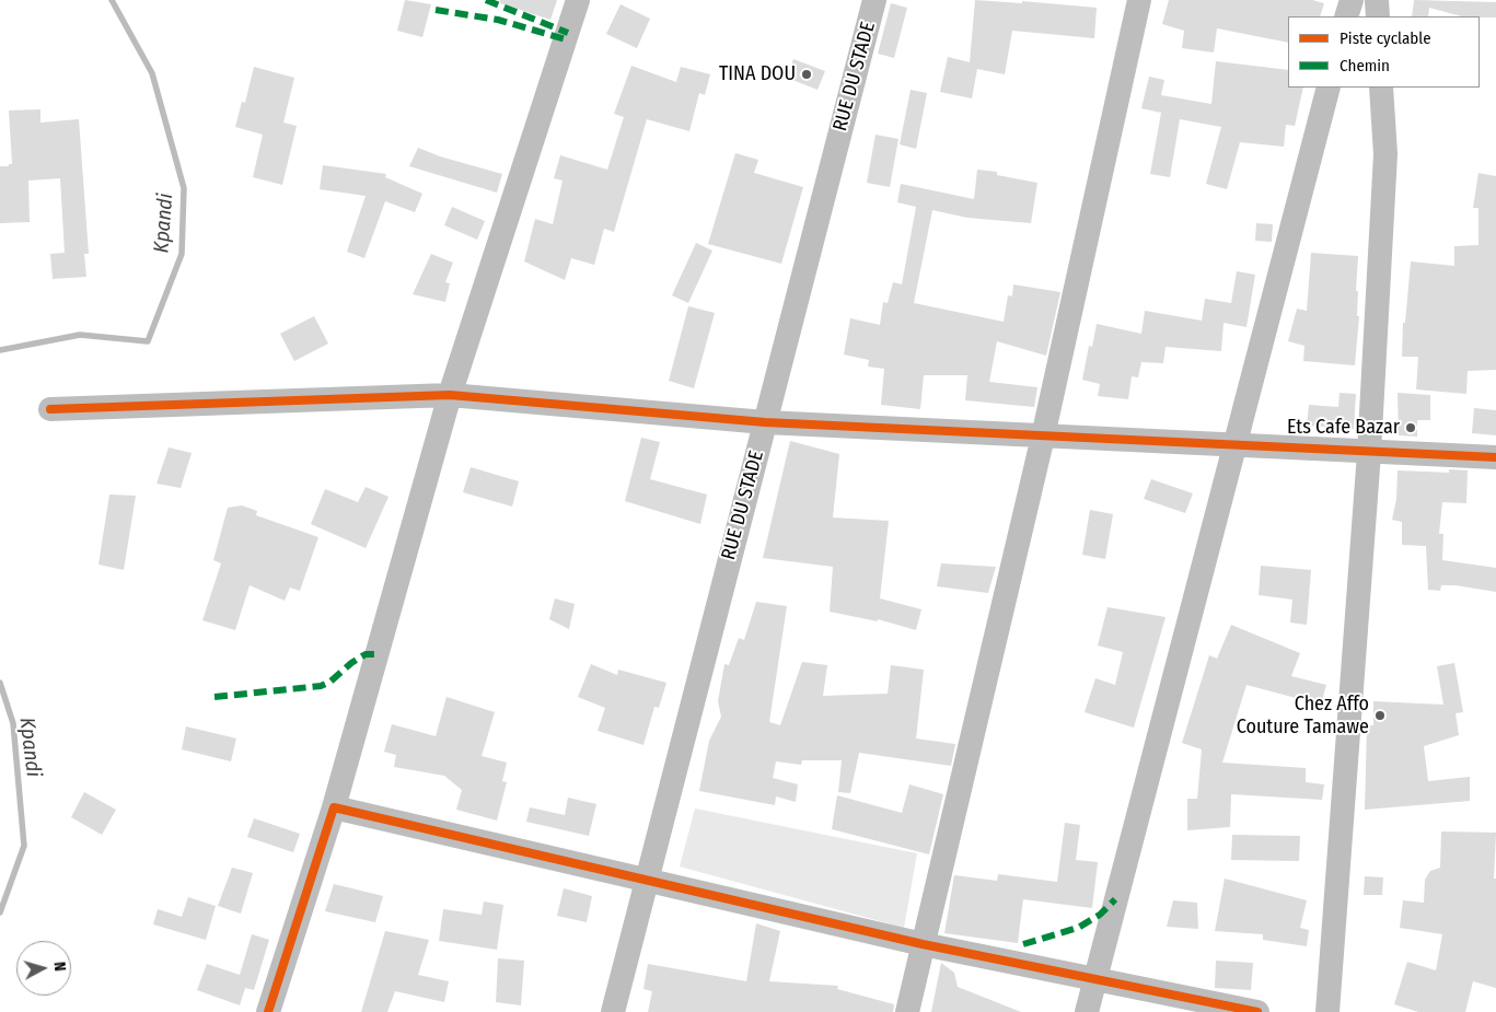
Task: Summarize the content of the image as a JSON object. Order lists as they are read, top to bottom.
{
  "streets": {
    "street": ["RUE DU STADE"]
  },
  "water": ["Kpandi"],
  "places": ["TINA DOU", "Ets Cafe Bazar", "Chez Affo Couture Tamawe"],
  "legend": ["Piste cyclable", "Chemin"],
  "north": "right"
}
